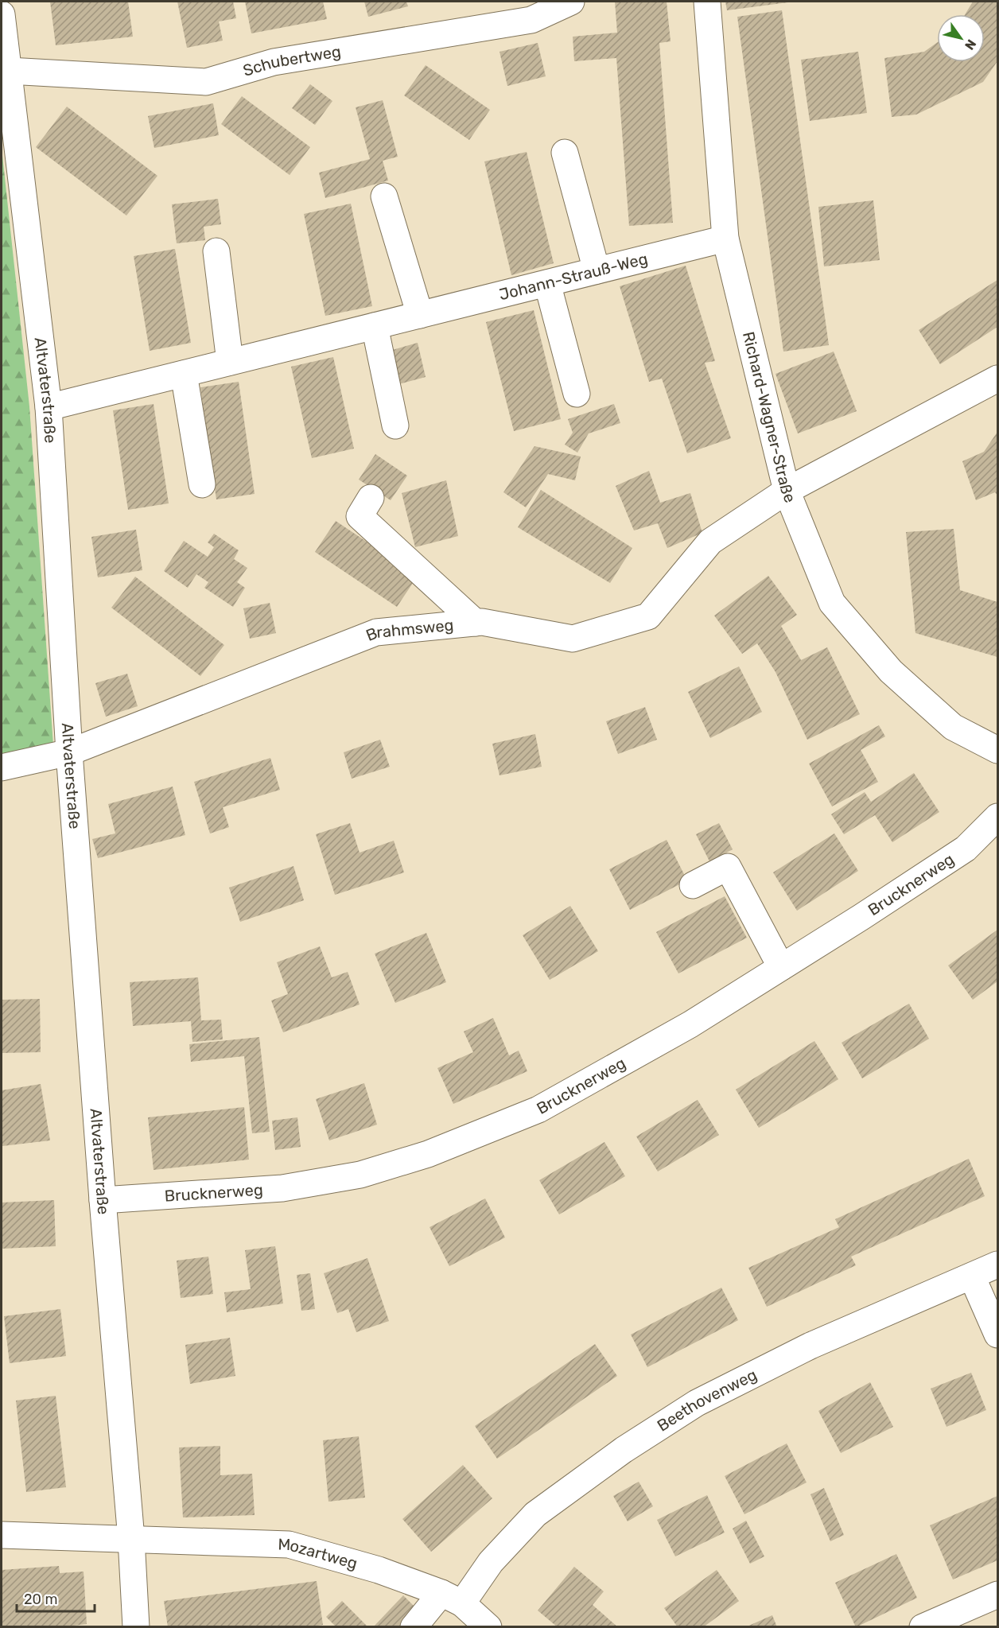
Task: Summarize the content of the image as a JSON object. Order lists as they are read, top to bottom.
{
  "streets": {
    "street": [
      "Schubertweg",
      "Johann-Strauß-Weg",
      "Altvaterstraße",
      "Richard-Wagner-Straße",
      "Brahmsweg",
      "Brucknerweg",
      "Beethovenweg",
      "Mozartweg"
    ]
  },
  "crossings": [
    ["Schubertweg", "Altvaterstraße"],
    ["Johann-Strauß-Weg", "Altvaterstraße"],
    ["Johann-Strauß-Weg", "Richard-Wagner-Straße"],
    ["Altvaterstraße", "Brahmsweg"],
    ["Altvaterstraße", "Brucknerweg"],
    ["Altvaterstraße", "Mozartweg"],
    ["Richard-Wagner-Straße", "Brahmsweg"],
    ["Beethovenweg", "Mozartweg"]
  ],
  "scale_bar": "20 m",
  "north": "bottom right"
}
